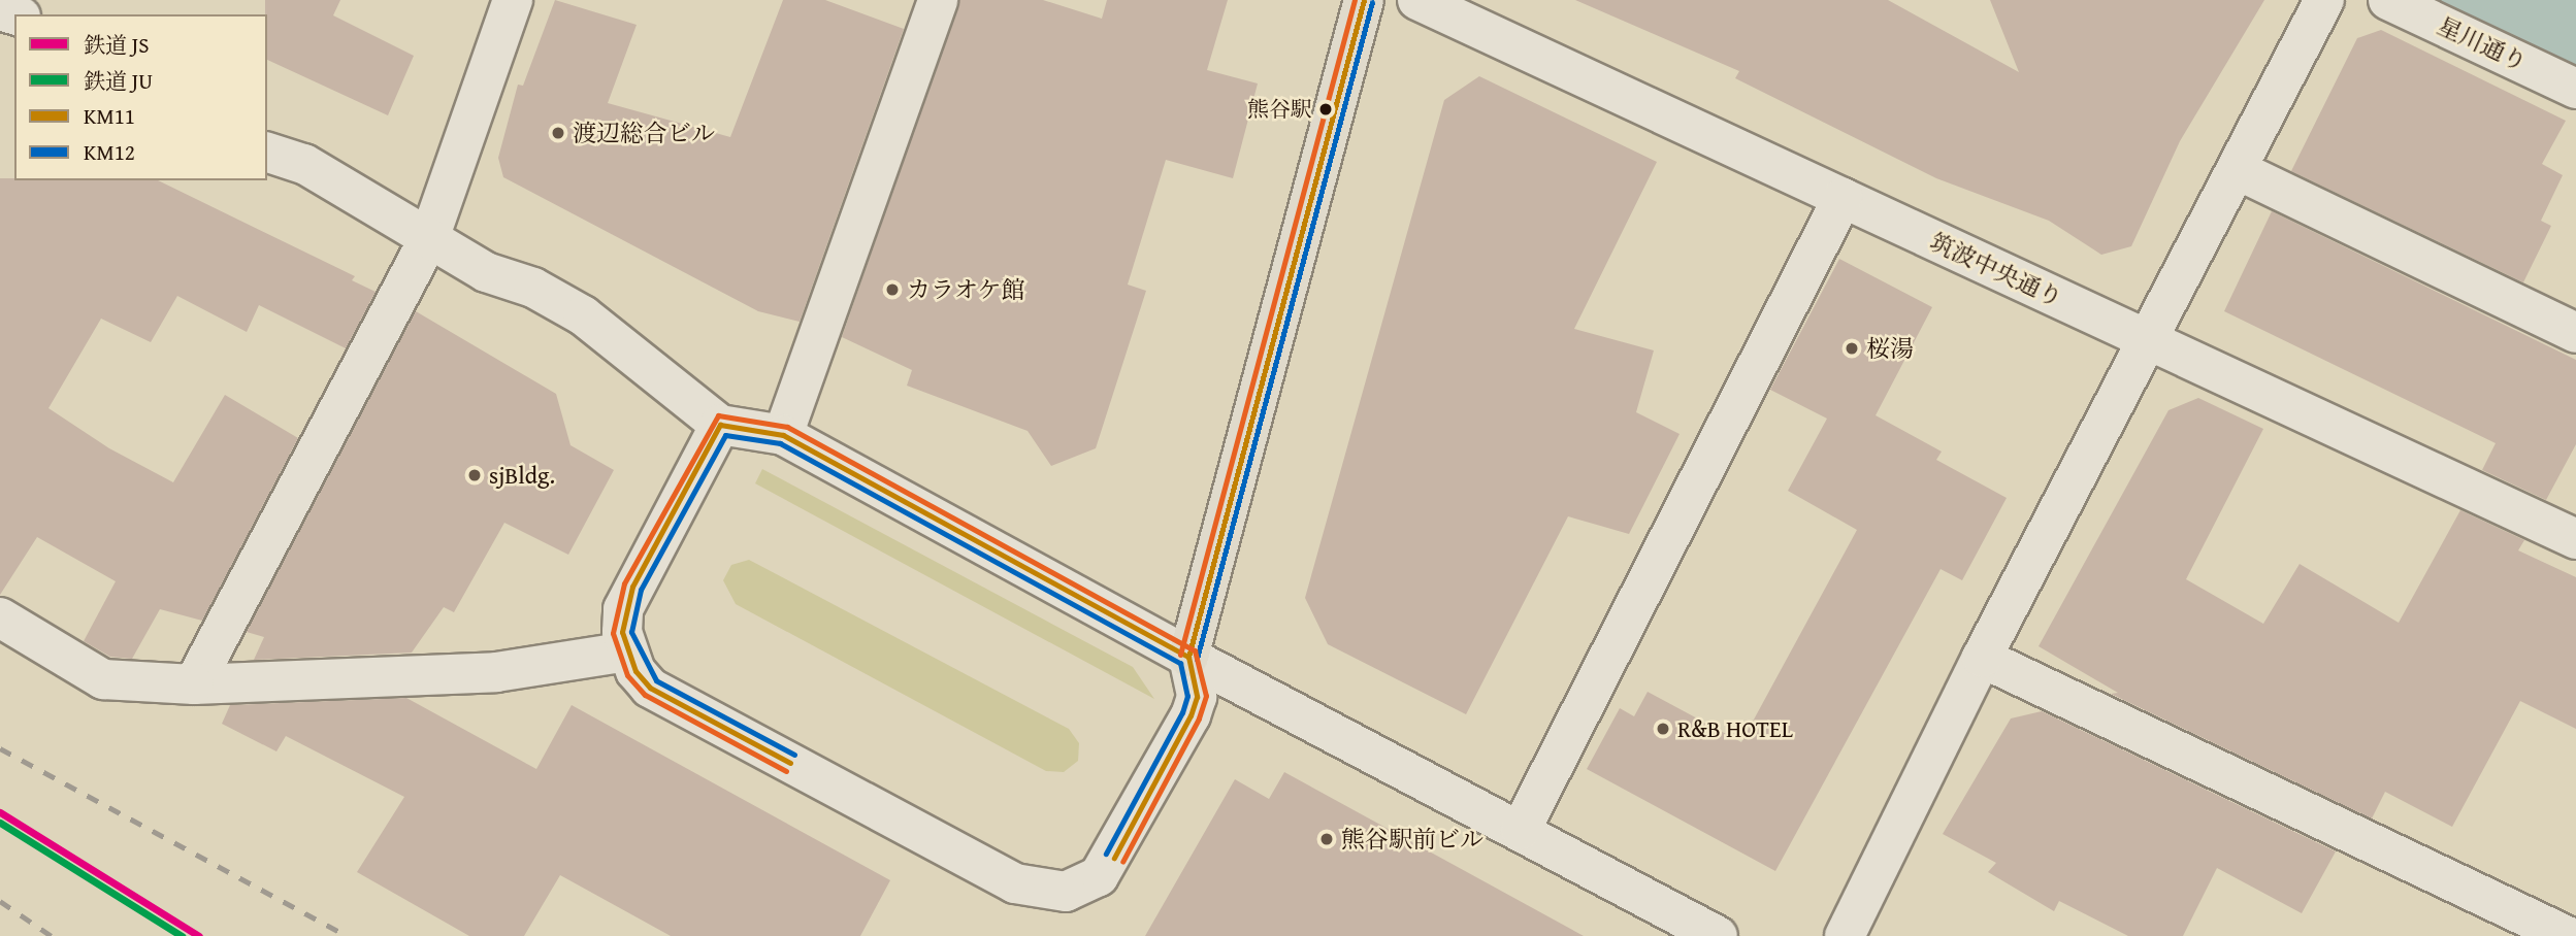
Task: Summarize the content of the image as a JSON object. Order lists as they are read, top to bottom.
{
  "streets": {
    "street": ["星川通り", "筑波中央通り"]
  },
  "places": [
    "熊谷駅",
    "渡辺総合ビル",
    "カラオケ館",
    "桜湯",
    "sjBldg.",
    "R&B HOTEL",
    "熊谷駅前ビル"
  ],
  "lines": [
    "transit line KM11",
    "transit line KM12",
    "rail line JS",
    "rail line JU"
  ],
  "legend": [
    "鉄道 JS",
    "鉄道 JU",
    "KM11",
    "KM12"
  ]
}
